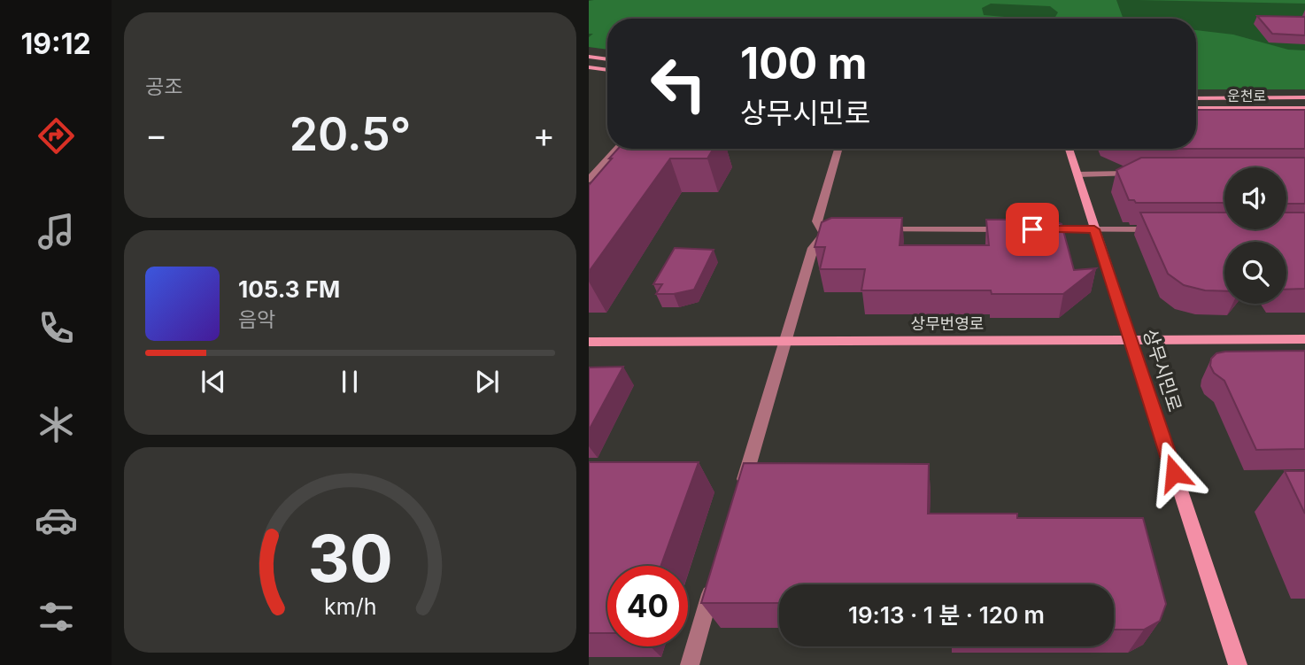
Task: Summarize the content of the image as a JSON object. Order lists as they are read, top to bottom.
{
  "streets": {
    "street": ["운천로", "상무번영로", "상무시민로"]
  },
  "crossings": [
    ["상무번영로", "상무시민로"]
  ],
  "page": {
    "tabs": "19:12",
    "tile": "공조",
    "turn": ["100 m", "상무시민로"],
    "heat": ["−", "20.5°", "+"],
    "song": ["105.3 FM", "음악"],
    "limit": "40",
    "trip": "19:13 · 1 분 · 120 m",
    "gauge": ["30", "km/h"]
  }
}
